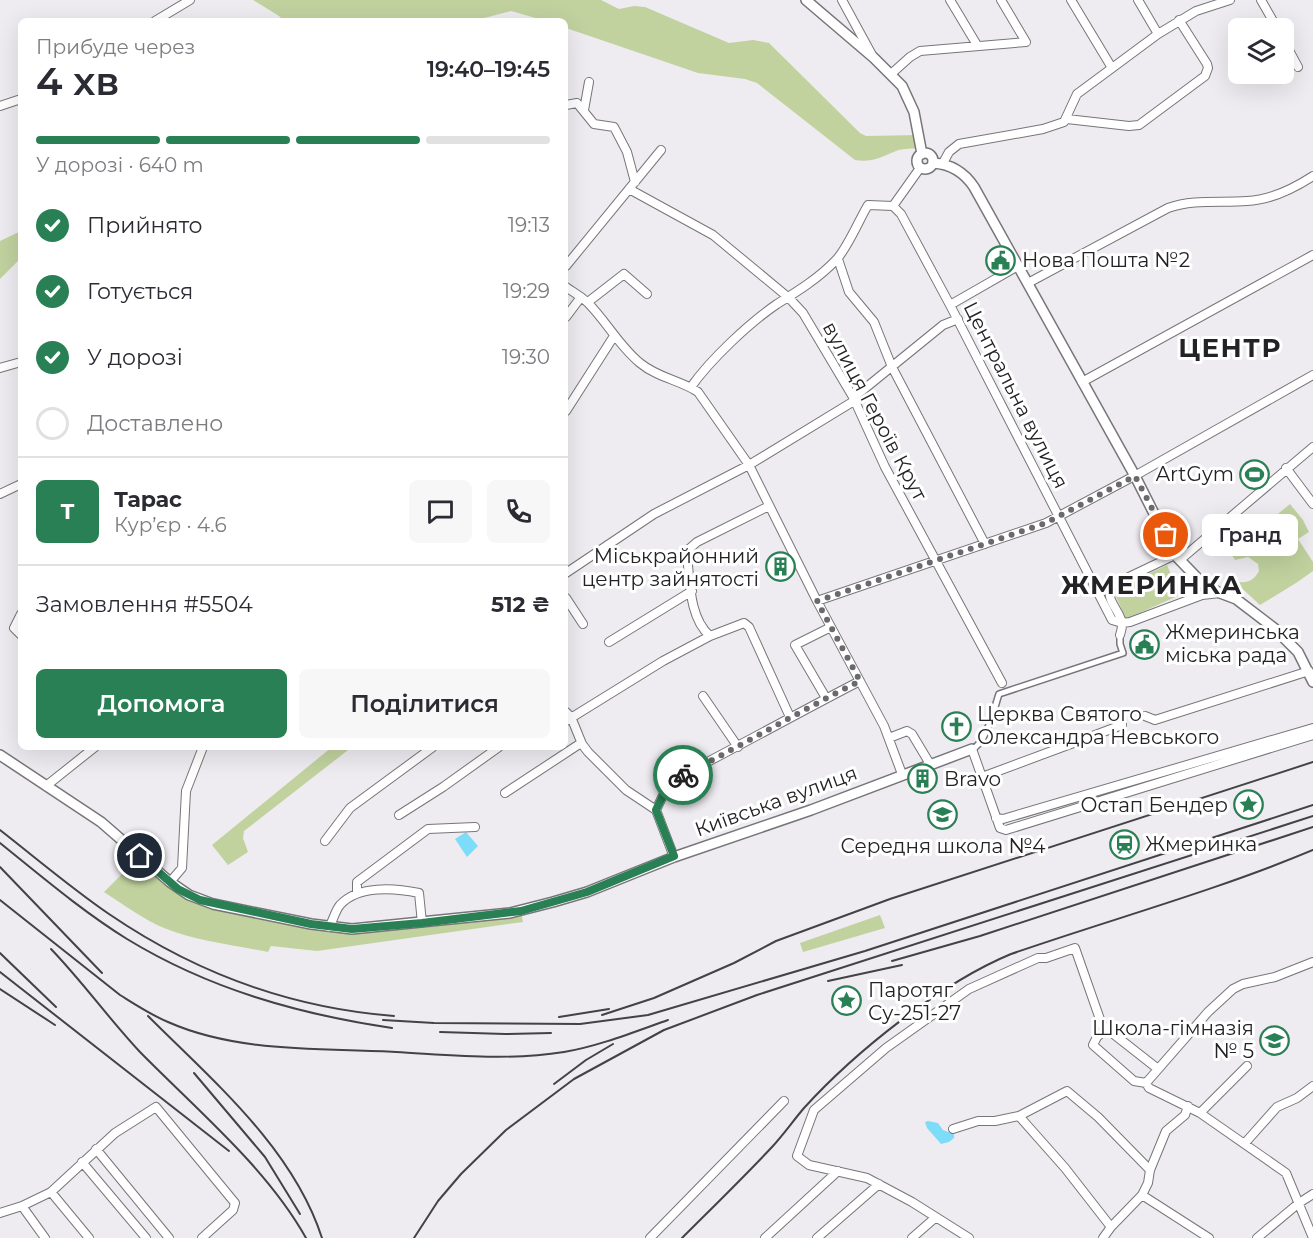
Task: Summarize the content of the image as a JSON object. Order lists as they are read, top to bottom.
{
  "streets": {
    "street": ["Центральна вулиця", "вулиця Героїв Крут", "Київська вулиця"]
  },
  "districts": ["ЦЕНТР", "ЖМЕРИНКА"],
  "places": {
    "public building": ["Нова Пошта №2", "Жмеринська міська рада"],
    "sports": ["ArtGym"],
    "other": ["Гранд"],
    "building": ["Міськрайонний центр зайнятості", "Bravo"],
    "church": ["Церква Святого Олександра Невського"],
    "place": ["Остап Бендер", "Паротяг Су-251-27"],
    "school or university": ["Середня школа №4", "Школа-гімназія № 5"],
    "station": ["Жмеринка"]
  },
  "page": {
    "heading": ["4 хв", "Прибуде через", "19:40–19:45"],
    "panel": [
      "Тарас",
      "Кур’єр · 4.6",
      "Замовлення #5504",
      "512 ₴"
    ],
    "bar": "У дорозі · 640 m",
    "list": [
      ["Прийнято", "19:13"],
      ["Готується", "19:29"],
      ["У дорозі", "19:30"],
      "Доставлено"
    ],
    "round": "Т",
    "bubble": "Гранд",
    "buttons": ["Допомога", "Поділитися"]
  }
}
